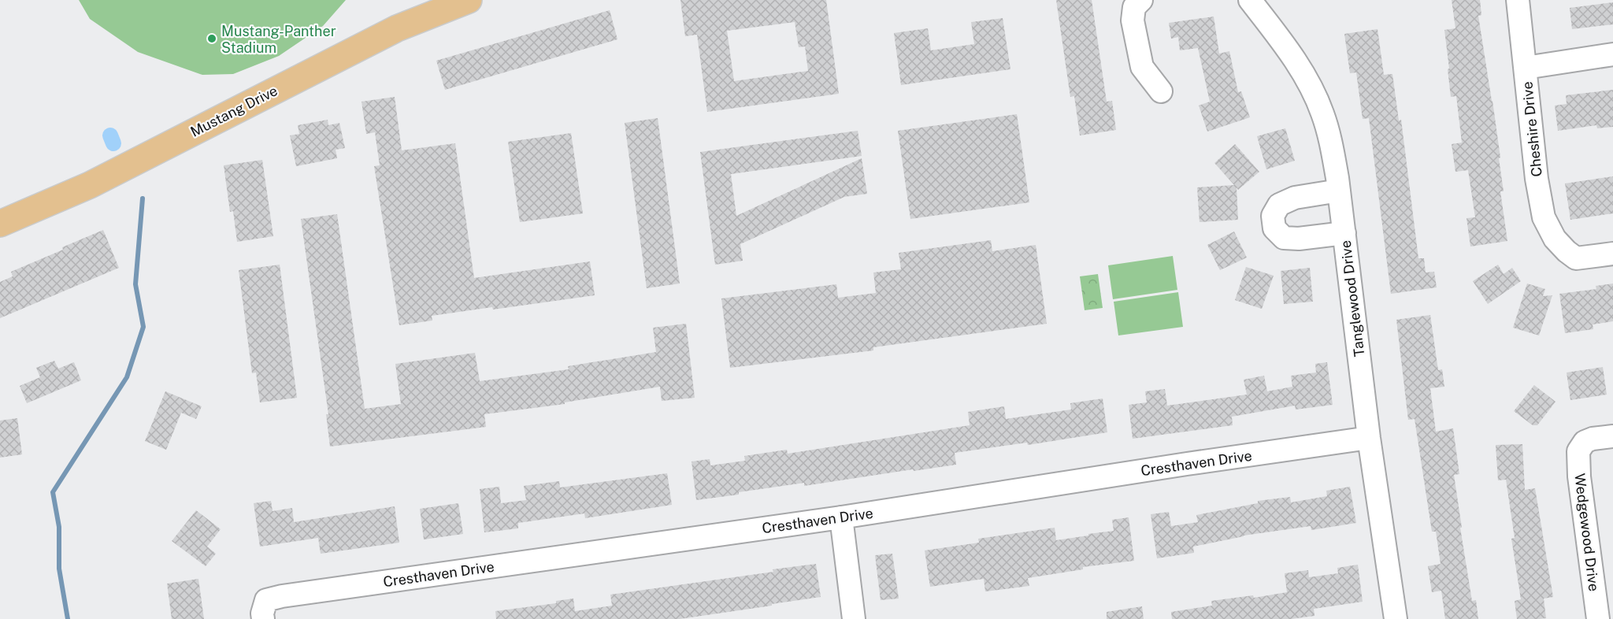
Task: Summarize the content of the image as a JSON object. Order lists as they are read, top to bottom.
{
  "streets": {
    "main road": ["Mustang Drive"],
    "street": [
      "Cheshire Drive",
      "Tanglewood Drive",
      "Cresthaven Drive",
      "Wedgewood Drive"
    ]
  },
  "crossings": [
    ["Tanglewood Drive", "Cresthaven Drive"]
  ],
  "places": ["Mustang-Panther Stadium"]
}
